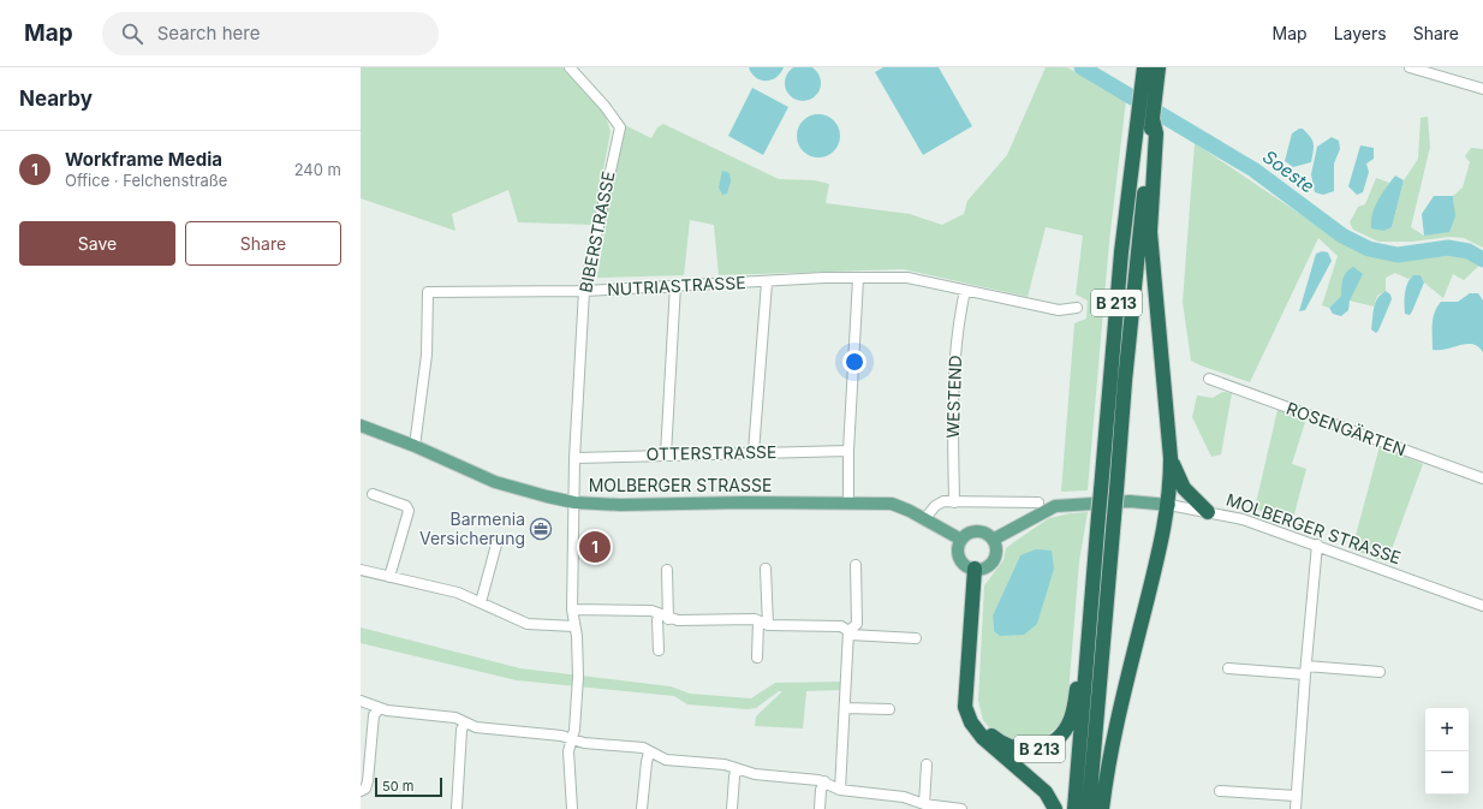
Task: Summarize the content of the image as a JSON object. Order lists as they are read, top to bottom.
{
  "streets": {
    "highway": ["B 213"],
    "main road": ["MOLBERGER STRASSE"],
    "street": [
      "BIBERSTRASSE",
      "NUTRIASTRASSE",
      "WESTEND",
      "ROSENGÄRTEN",
      "OTTERSTRASSE"
    ]
  },
  "crossings": [
    ["BIBERSTRASSE", "NUTRIASTRASSE"],
    ["BIBERSTRASSE", "OTTERSTRASSE"],
    ["BIBERSTRASSE", "MOLBERGER STRASSE"],
    ["NUTRIASTRASSE", "WESTEND"],
    ["NUTRIASTRASSE", "MOLBERGER STRASSE"],
    ["B 213", "MOLBERGER STRASSE"]
  ],
  "water": ["Soeste"],
  "places": {
    "office": ["Barmenia Versicherung"]
  },
  "scale_bar": "50 m",
  "page": {
    "header": "Map",
    "search": "Search here",
    "nav": ["Map", "Layers", "Share"],
    "heading": "Nearby",
    "list": [
      {
        "mark": "1",
        "name": "Workframe Media",
        "note": "Office · Felchenstraße",
        "value": "240 m"
      }
    ],
    "buttons": ["Save", "Share"],
    "pins": "1",
    "map_buttons": ["+", "−"],
    "scale": "50 m"
  }
}
